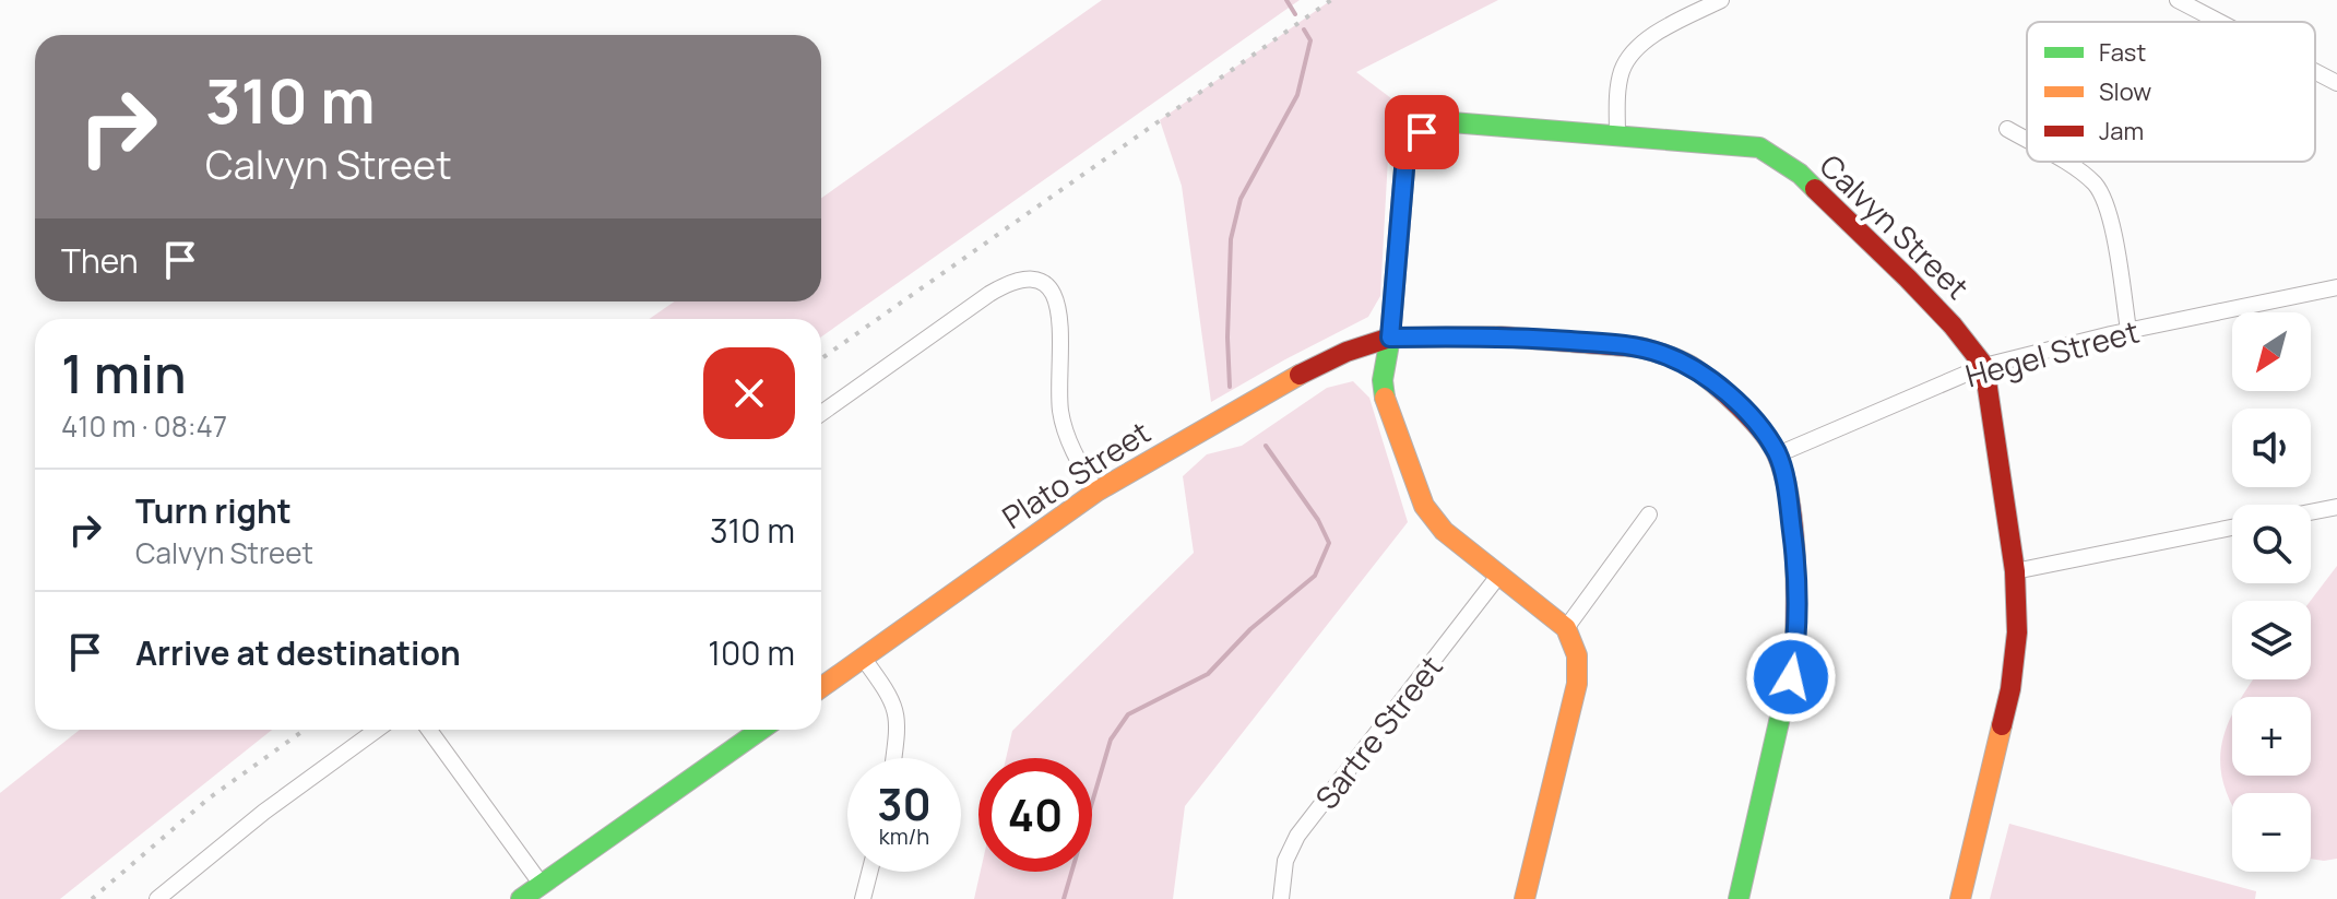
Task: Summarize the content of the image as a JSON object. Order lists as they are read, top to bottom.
{
  "streets": {
    "street": [
      "Calvyn Street",
      "Hegel Street",
      "Plato Street",
      "Sartre Street"
    ]
  },
  "crossings": [
    ["Calvyn Street", "Hegel Street"],
    ["Calvyn Street", "Plato Street"],
    ["Calvyn Street", "Sartre Street"],
    ["Hegel Street", "Plato Street"]
  ],
  "legend": ["Fast", "Slow", "Jam"],
  "north": "bottom left",
  "page": {
    "turn": ["310 m", "Calvyn Street"],
    "then": "Then",
    "map_buttons": ["+", "−"],
    "heading": ["1 min", "410 m · 08:47"],
    "list": [
      {
        "name": "Turn right",
        "note": "Calvyn Street",
        "value": "310 m"
      },
      {
        "name": "Arrive at destination",
        "value": "100 m"
      }
    ],
    "speed": "30 km/h",
    "limit": "40"
  }
}
